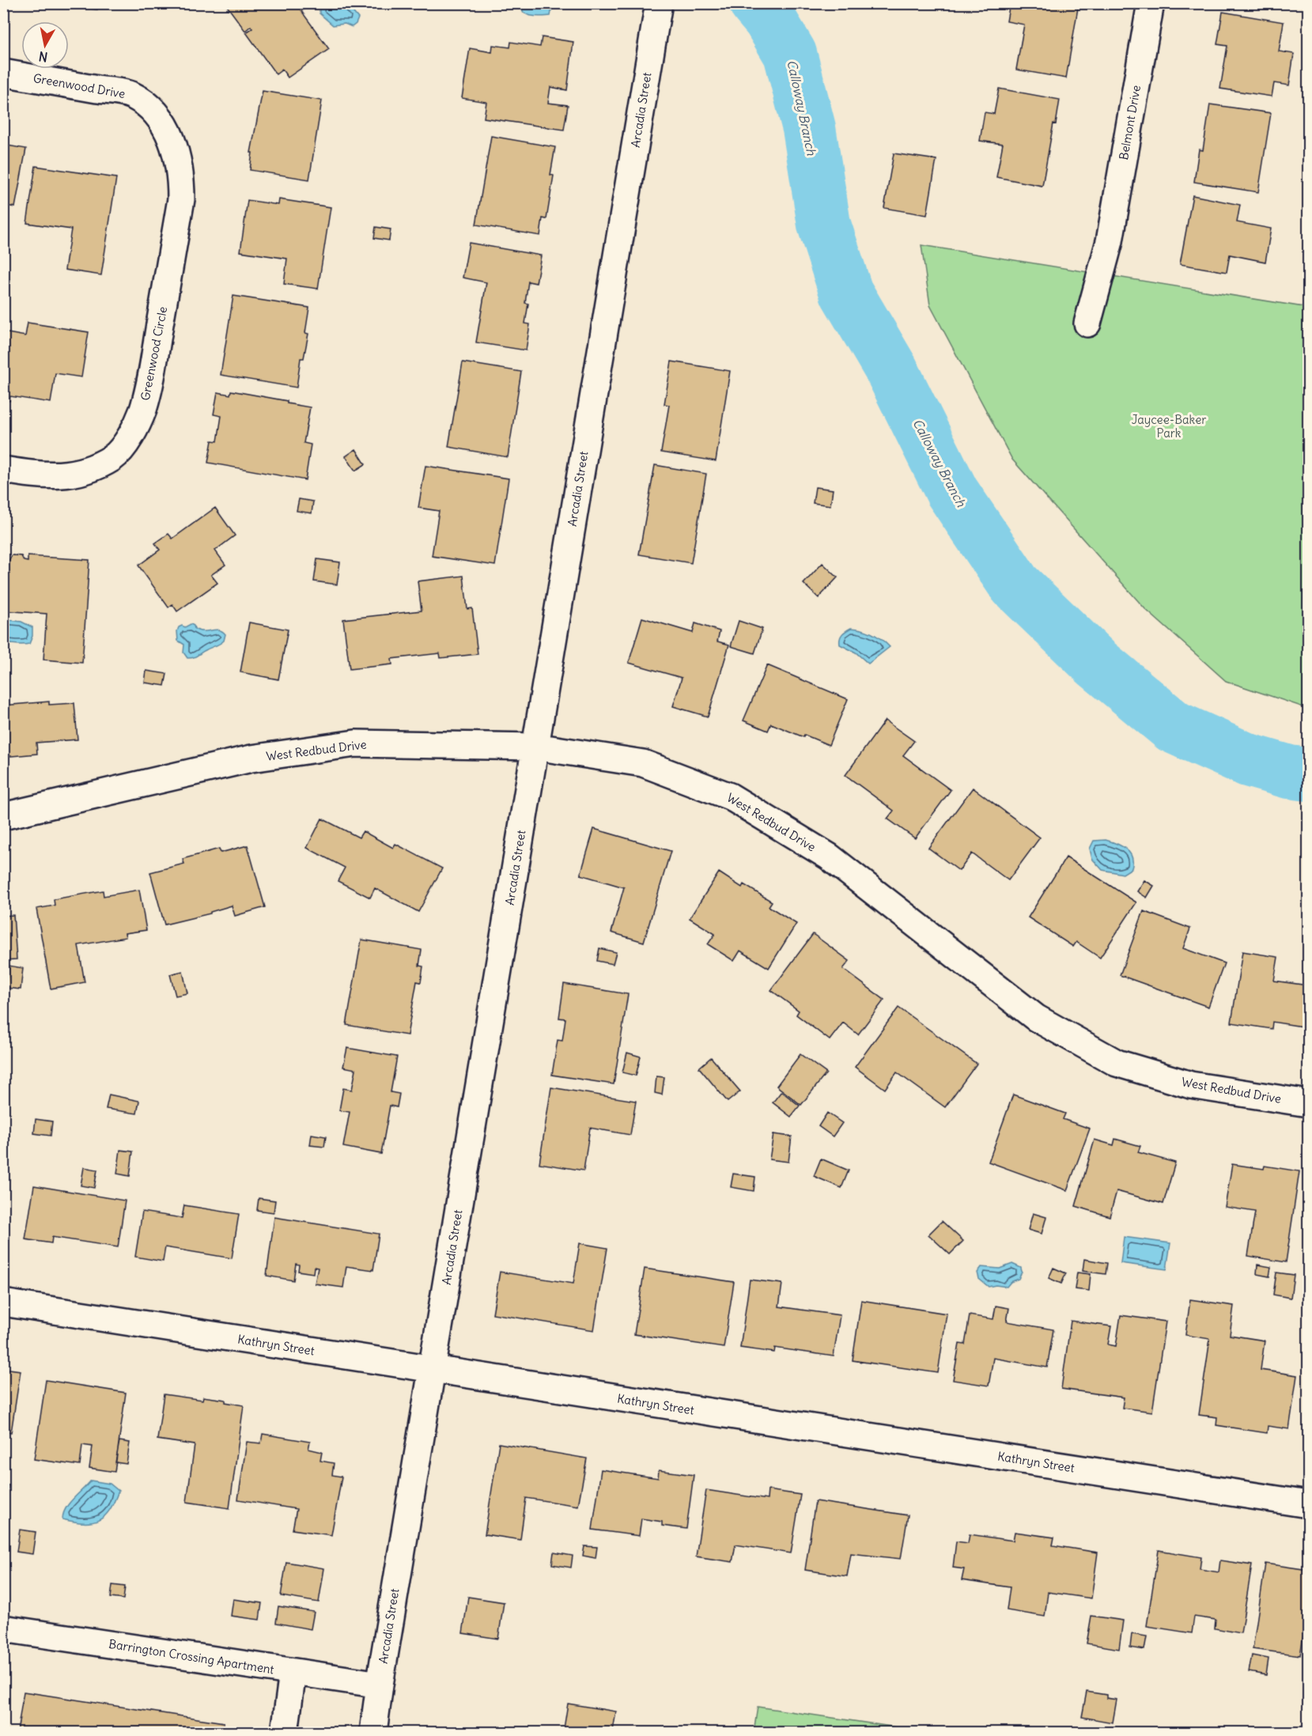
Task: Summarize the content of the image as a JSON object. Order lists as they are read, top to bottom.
{
  "streets": {
    "street": [
      "Greenwood Drive",
      "Arcadia Street",
      "Belmont Drive",
      "Greenwood Circle",
      "West Redbud Drive",
      "Kathryn Street",
      "Barrington Crossing Apartment"
    ]
  },
  "crossings": [
    ["Greenwood Drive", "Greenwood Circle"],
    ["Arcadia Street", "West Redbud Drive"],
    ["Arcadia Street", "Kathryn Street"],
    ["Arcadia Street", "Barrington Crossing Apartment"]
  ],
  "water": ["Calloway Branch"],
  "parks": ["Jaycee-Baker Park"],
  "north": "bottom"
}
